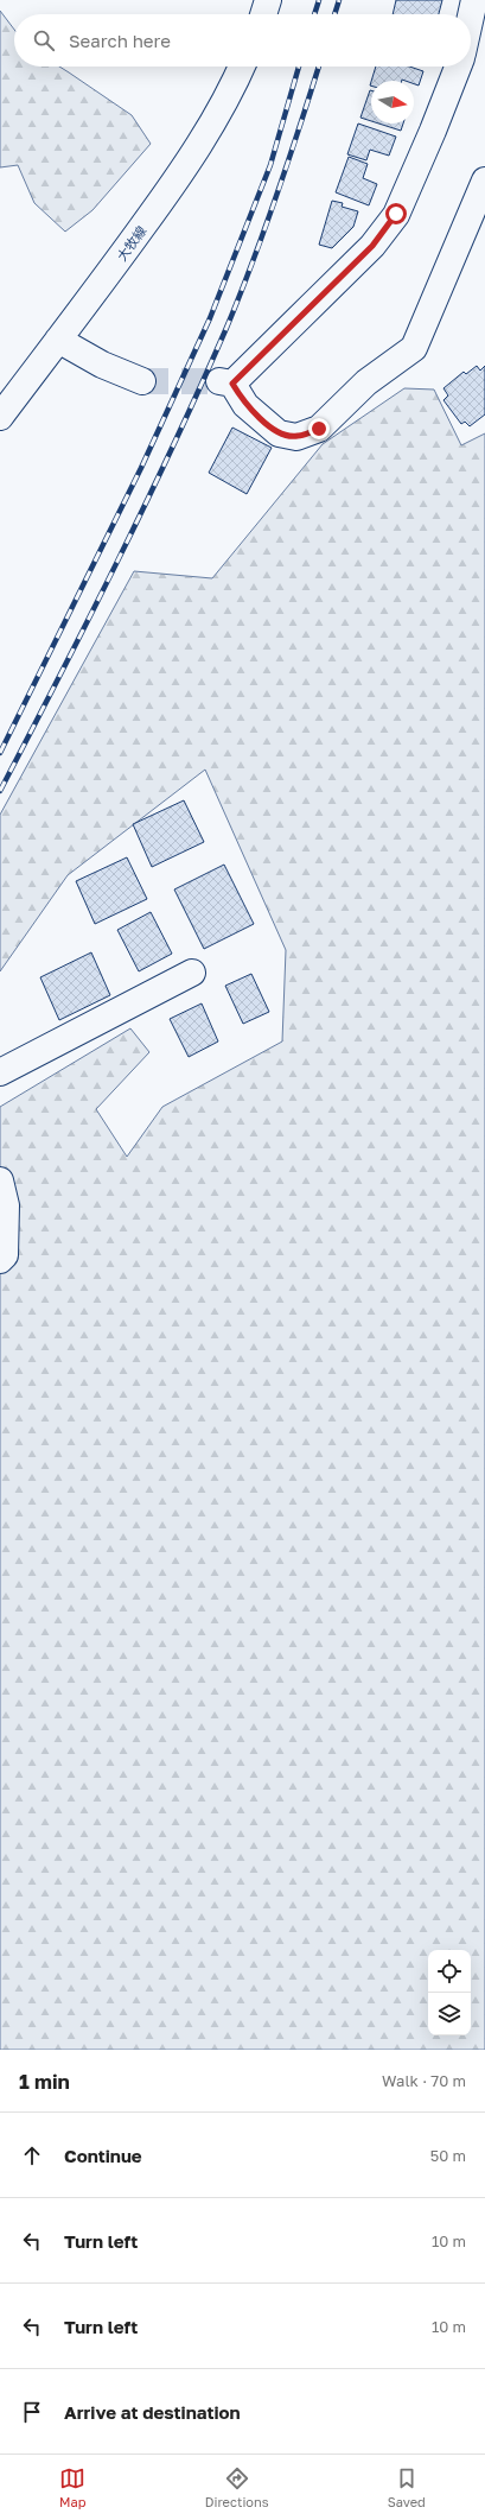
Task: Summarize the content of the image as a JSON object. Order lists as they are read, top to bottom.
{
  "streets": {
    "street": ["大牧線"]
  },
  "north": "right",
  "page": {
    "search": "Search here",
    "heading": ["1 min", "Walk · 70 m"],
    "list": [
      ["Continue", "50 m"],
      ["Turn left", "10 m"],
      ["Turn left", "10 m"],
      "Arrive at destination"
    ],
    "nav": ["Map", "Directions", "Saved"]
  }
}
